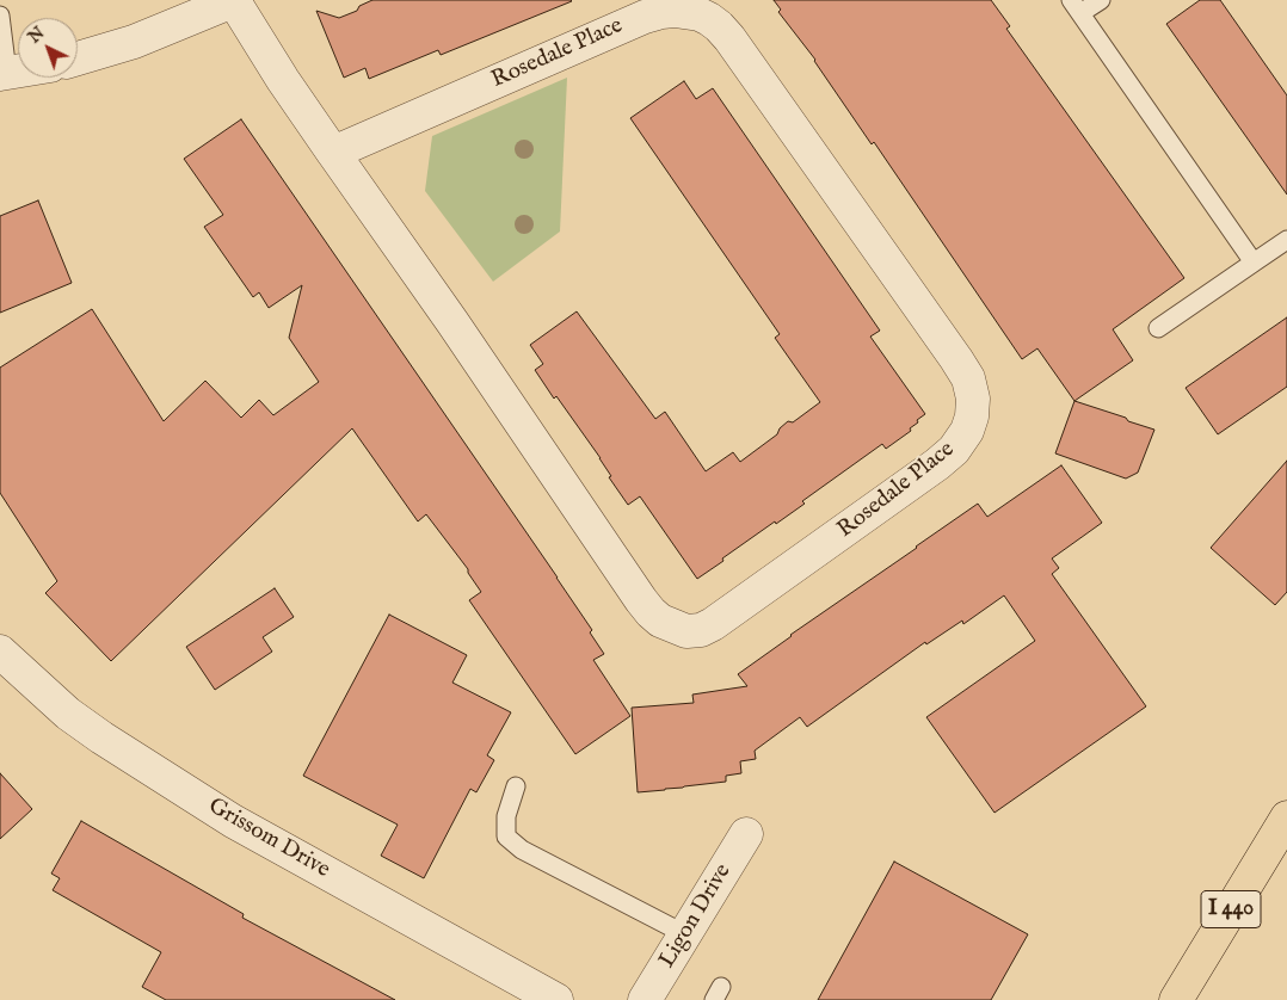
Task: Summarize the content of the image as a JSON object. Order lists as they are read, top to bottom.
{
  "streets": {
    "highway": ["I 440"],
    "street": ["Rosedale Place", "Grissom Drive", "Ligon Drive"]
  },
  "north": "top left"
}
